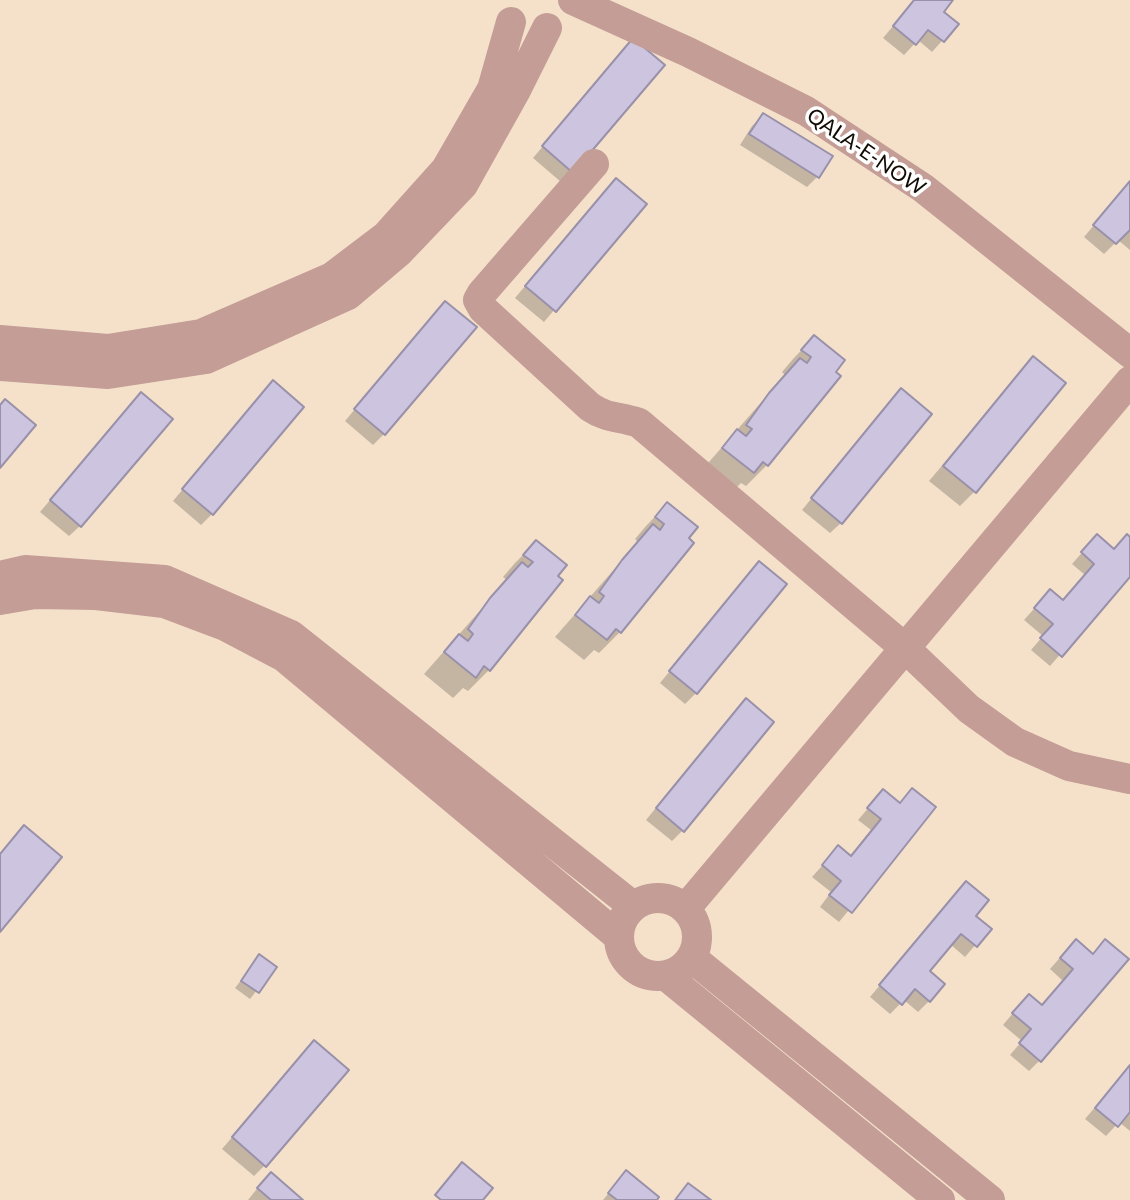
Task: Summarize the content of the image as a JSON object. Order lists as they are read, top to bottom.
{
  "streets": {
    "street": ["QALA-E-NOW"]
  }
}
